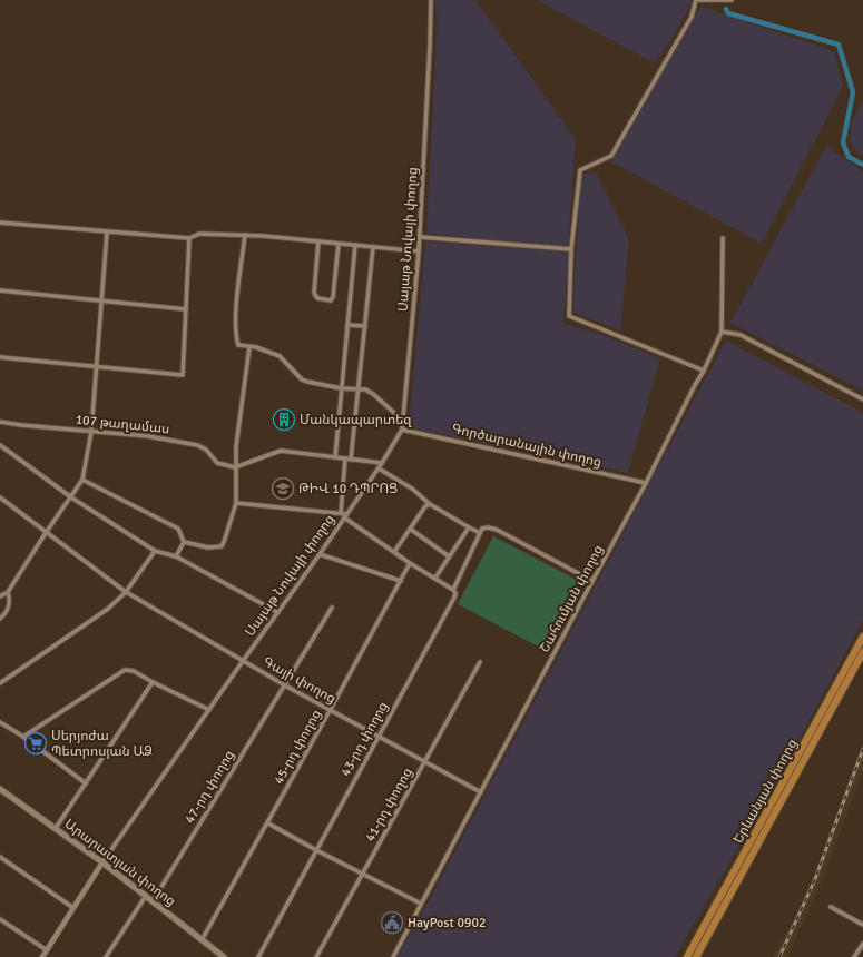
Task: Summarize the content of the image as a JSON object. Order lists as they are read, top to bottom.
{
  "streets": {
    "highway": ["Երևանյան փողոց"],
    "main road": ["Արարատյան փողոց"],
    "street": [
      "Սայաթ Նովայի փողոց",
      "107 թաղամաս",
      "Գործարանային փողոց",
      "Շահումյան փողոց",
      "Գայի փողոց",
      "43-րդ փողոց",
      "45-րդ փողոց",
      "47-րդ փողոց",
      "41-րդ փողոց"
    ]
  },
  "crossings": [
    ["Սայաթ Նովայի փողոց", "Գործարանային փողոց"],
    ["Սայաթ Նովայի փողոց", "Գայի փողոց"],
    ["Սայաթ Նովայի փողոց", "Արարատյան փողոց"],
    ["Գործարանային փողոց", "Շահումյան փողոց"],
    ["Շահումյան փողոց", "Գայի փողոց"],
    ["Գայի փողոց", "43-րդ փողոց"],
    ["Գայի փողոց", "45-րդ փողոց"],
    ["Գայի փողոց", "47-րդ փողոց"],
    ["Գայի փողոց", "41-րդ փողոց"],
    ["45-րդ փողոց", "Արարատյան փողոց"],
    ["47-րդ փողոց", "Արարատյան փողոց"]
  ],
  "places": {
    "building": ["Մանկապարտեզ"],
    "school or university": ["ԹԻՎ 10 ԴՊՐՈՑ"],
    "supermarket": ["Սերյոժա Պետրոսյան ԱՁ"],
    "public building": ["HayPost 0902"]
  }
}
